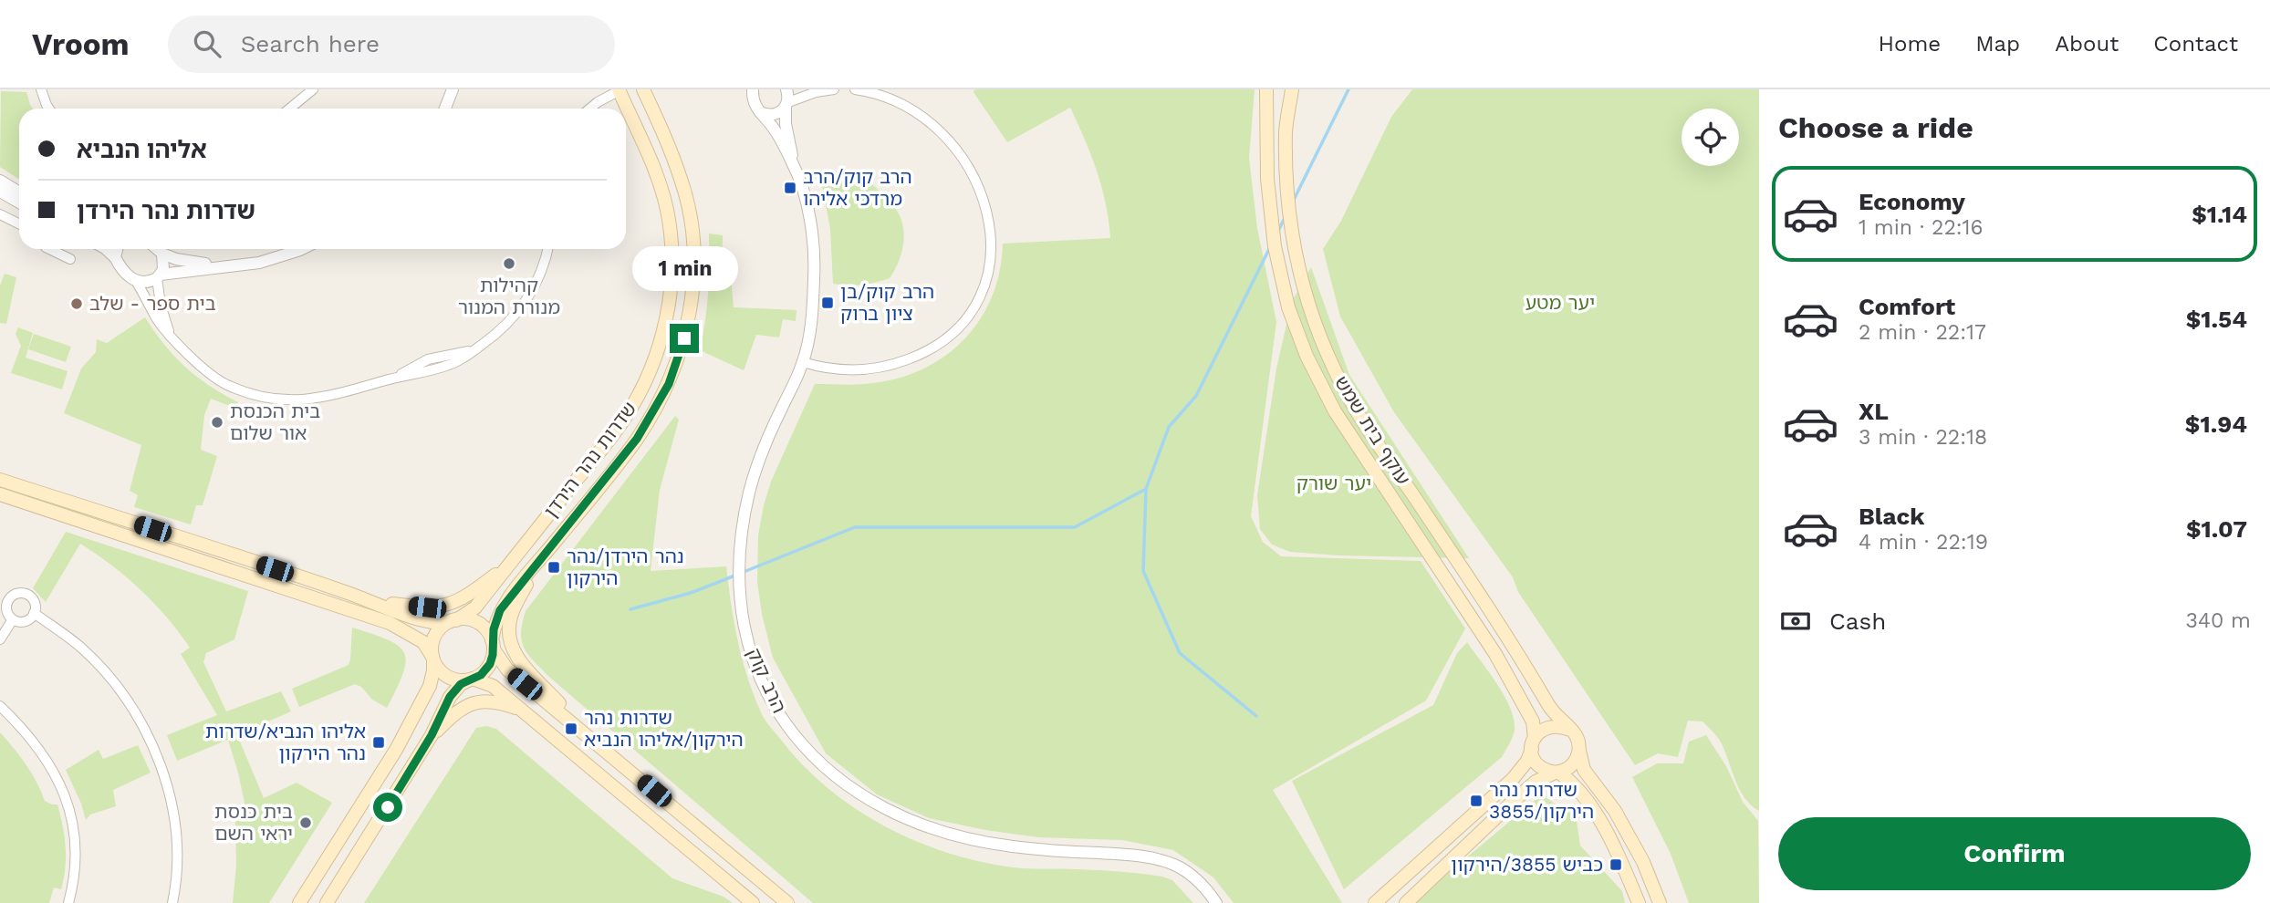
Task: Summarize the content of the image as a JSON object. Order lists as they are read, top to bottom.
{
  "streets": {
    "main road": ["עוקף בית שמש", "שדרות נהר הירדן"],
    "street": ["הרב קוק"]
  },
  "parks": ["יער מטע", "יער שורק"],
  "places": {
    "transit": [
      "הרב קוק/הרב מרדכי אליהו",
      "הרב קוק/בן ציון ברוק",
      "נהר הירדן/נהר הירקון",
      "שדרות נהר הירקון/אליהו הנביא",
      "אליהו הנביא/שדרות נהר הירקון",
      "שדרות נהר הירקון/3855",
      "כביש 3855/הירקון"
    ],
    "other": [
      "קהילות מנורת המנור",
      "בית ספר - שלב",
      "בית הכנסת אור שלום",
      "בית כנסת יראי השם"
    ]
  },
  "page": {
    "header": "Vroom",
    "search": "Search here",
    "nav": [
      "Home",
      "Map",
      "About",
      "Contact"
    ],
    "heading": "Choose a ride",
    "banner": ["אליהו הנביא", "שדרות נהר הירדן"],
    "list": [
      {
        "name": "Economy",
        "note": "1 min · 22:16",
        "value": "$1.14"
      },
      {
        "name": "Comfort",
        "note": "2 min · 22:17",
        "value": "$1.54"
      },
      {
        "name": "XL",
        "note": "3 min · 22:18",
        "value": "$1.94"
      },
      {
        "name": "Black",
        "note": "4 min · 22:19",
        "value": "$1.07"
      }
    ],
    "bubble": "1 min",
    "pay": ["Cash", "340 m"],
    "buttons": "Confirm"
  }
}
